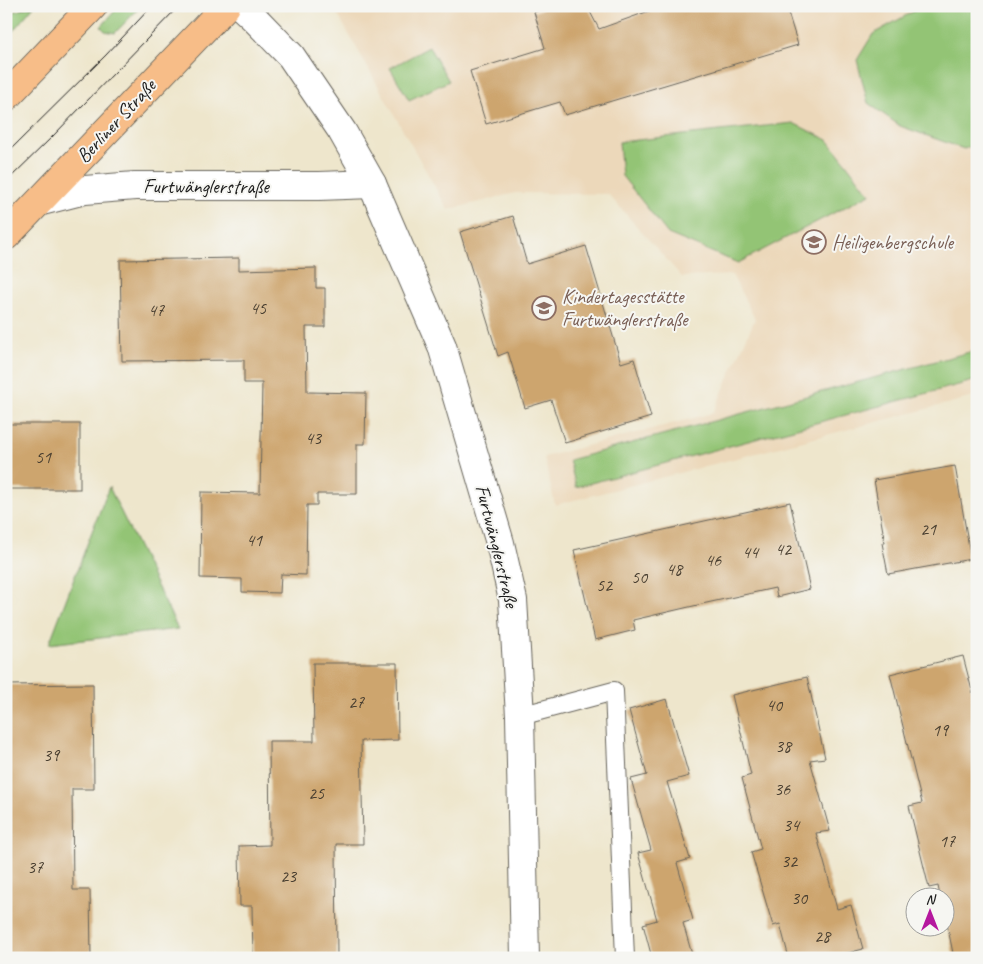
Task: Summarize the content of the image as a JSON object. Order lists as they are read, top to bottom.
{
  "streets": {
    "main road": ["Berliner Straße"],
    "street": ["Furtwänglerstraße"]
  },
  "crossings": [
    ["Berliner Straße", "Furtwänglerstraße"]
  ],
  "places": {
    "school or university": ["Heiligenbergschule", "Kindertagesstätte Furtwänglerstraße"]
  },
  "house_numbers": [
    "45",
    "47",
    "43",
    "51",
    "21",
    "41",
    "42",
    "44",
    "46",
    "48",
    "50",
    "52",
    "27",
    "40",
    "19",
    "38",
    "39",
    "36",
    "25",
    "34",
    "17",
    "32",
    "37",
    "23",
    "30",
    "28"
  ],
  "north": "top"
}
